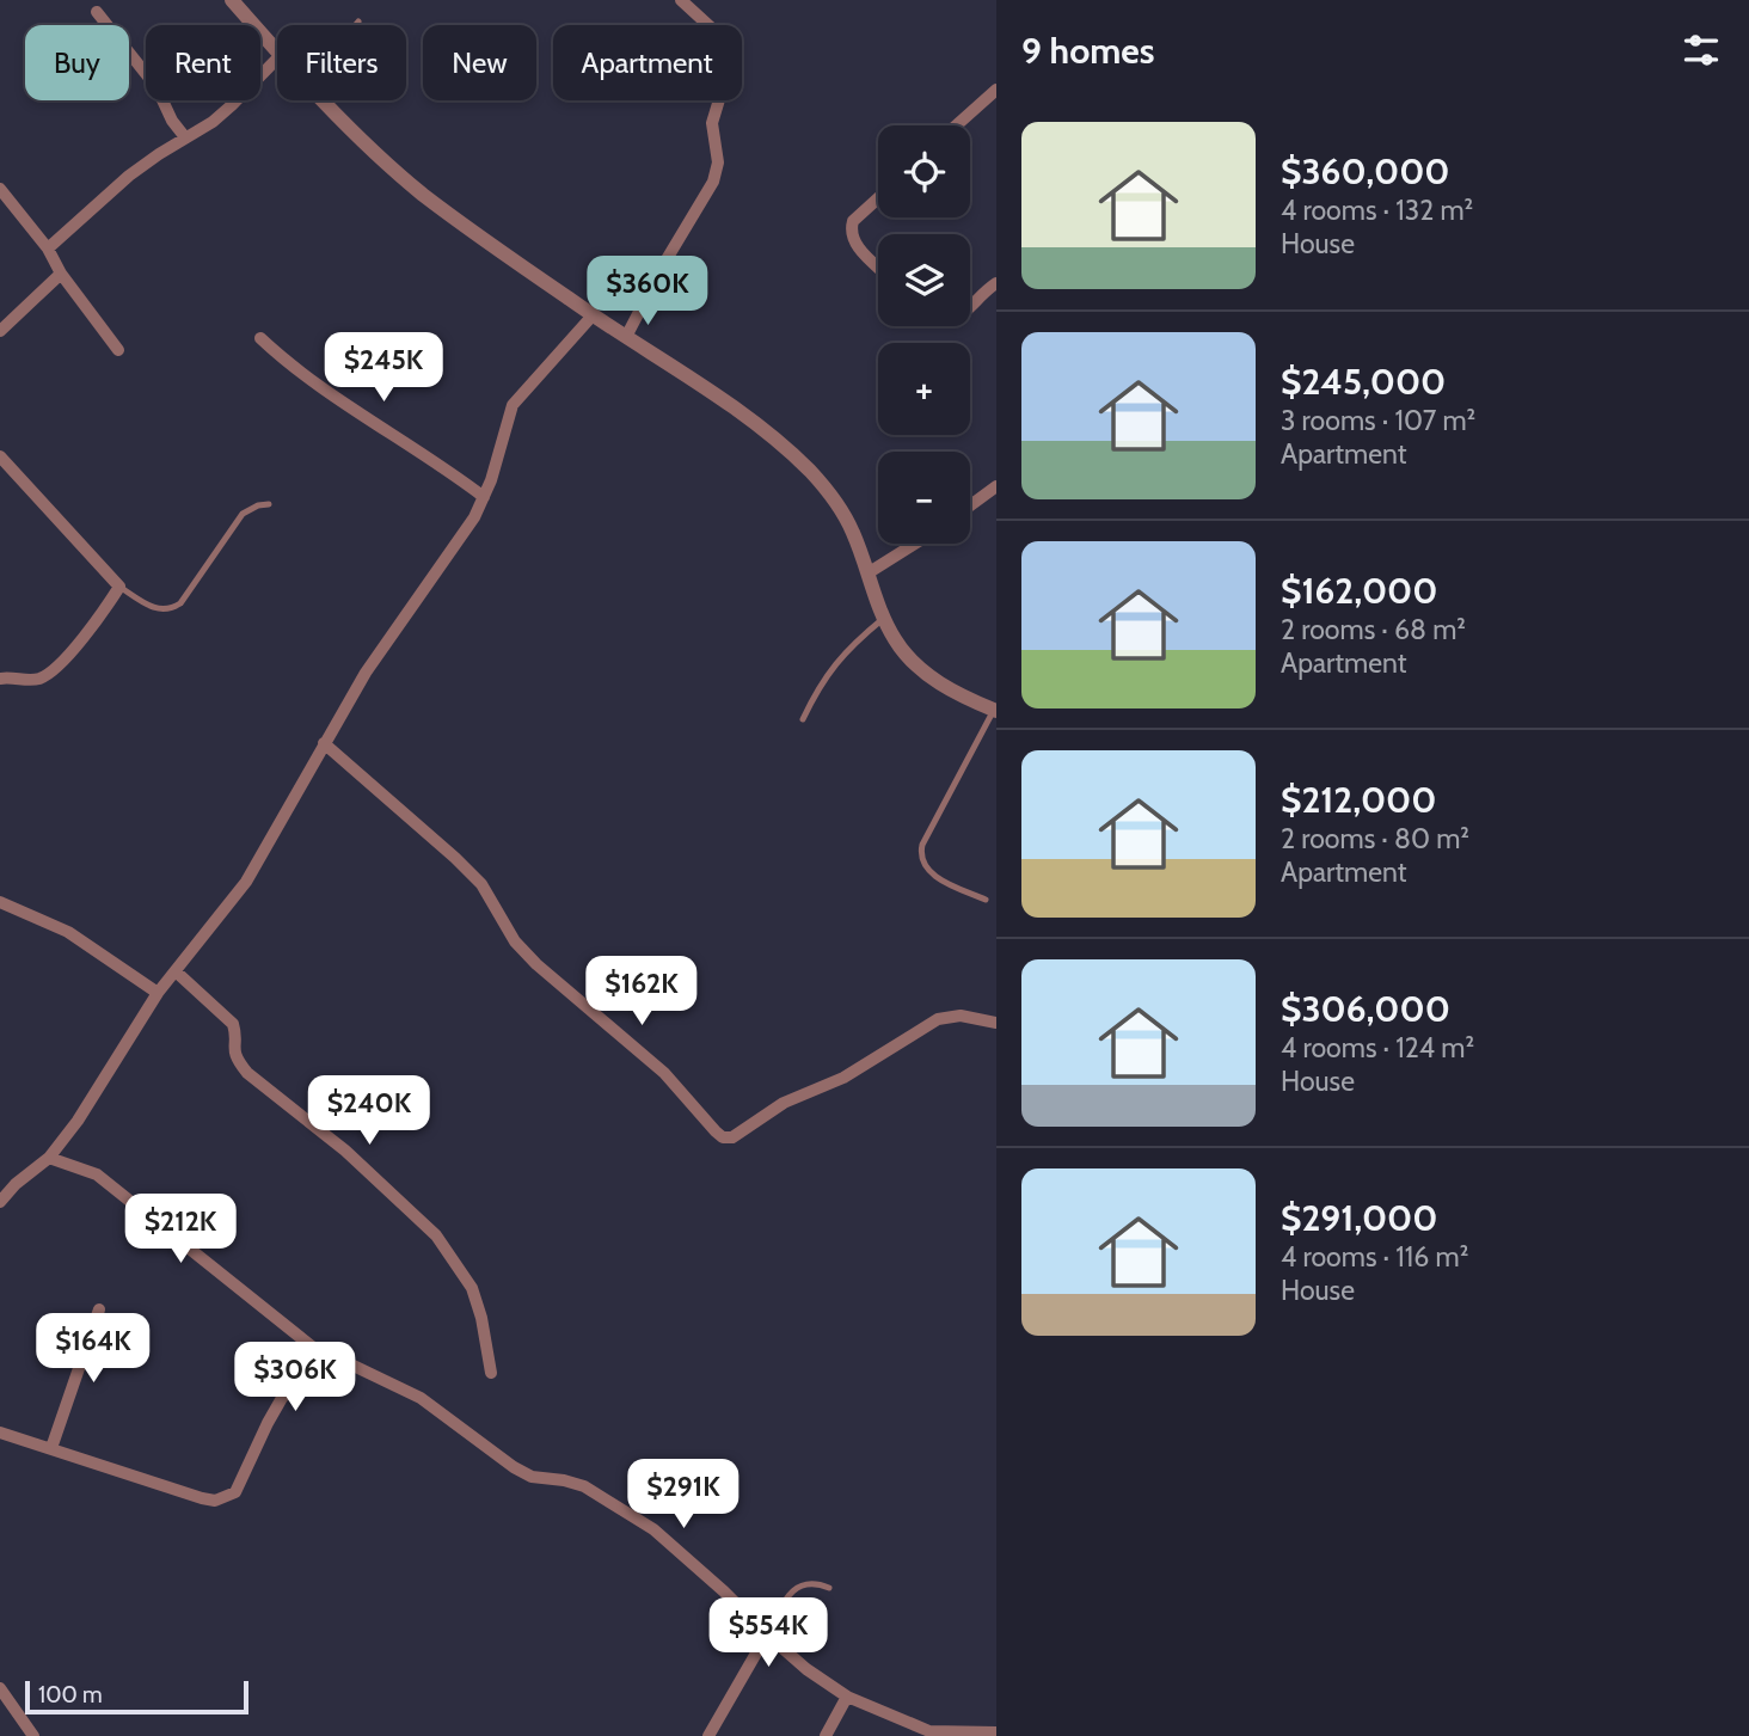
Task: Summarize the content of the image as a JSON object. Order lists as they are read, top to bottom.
{
  "scale_bar": "100 m",
  "page": {
    "heading": "9 homes",
    "chip": [
      "Buy",
      "Rent",
      "Filters",
      "New",
      "Apartment"
    ],
    "list": [
      {
        "name": "$360,000",
        "note": "4 rooms · 132 m² · House"
      },
      {
        "name": "$245,000",
        "note": "3 rooms · 107 m² · Apartment"
      },
      {
        "name": "$162,000",
        "note": "2 rooms · 68 m² · Apartment"
      },
      {
        "name": "$212,000",
        "note": "2 rooms · 80 m² · Apartment"
      },
      {
        "name": "$306,000",
        "note": "4 rooms · 124 m² · House"
      },
      {
        "name": "$291,000",
        "note": "4 rooms · 116 m² · House"
      }
    ],
    "map_buttons": ["+", "−"],
    "price": [
      "$360K",
      "$245K",
      "$162K",
      "$240K",
      "$212K",
      "$164K",
      "$306K",
      "$291K",
      "$554K"
    ],
    "scale": "100 m"
  }
}
